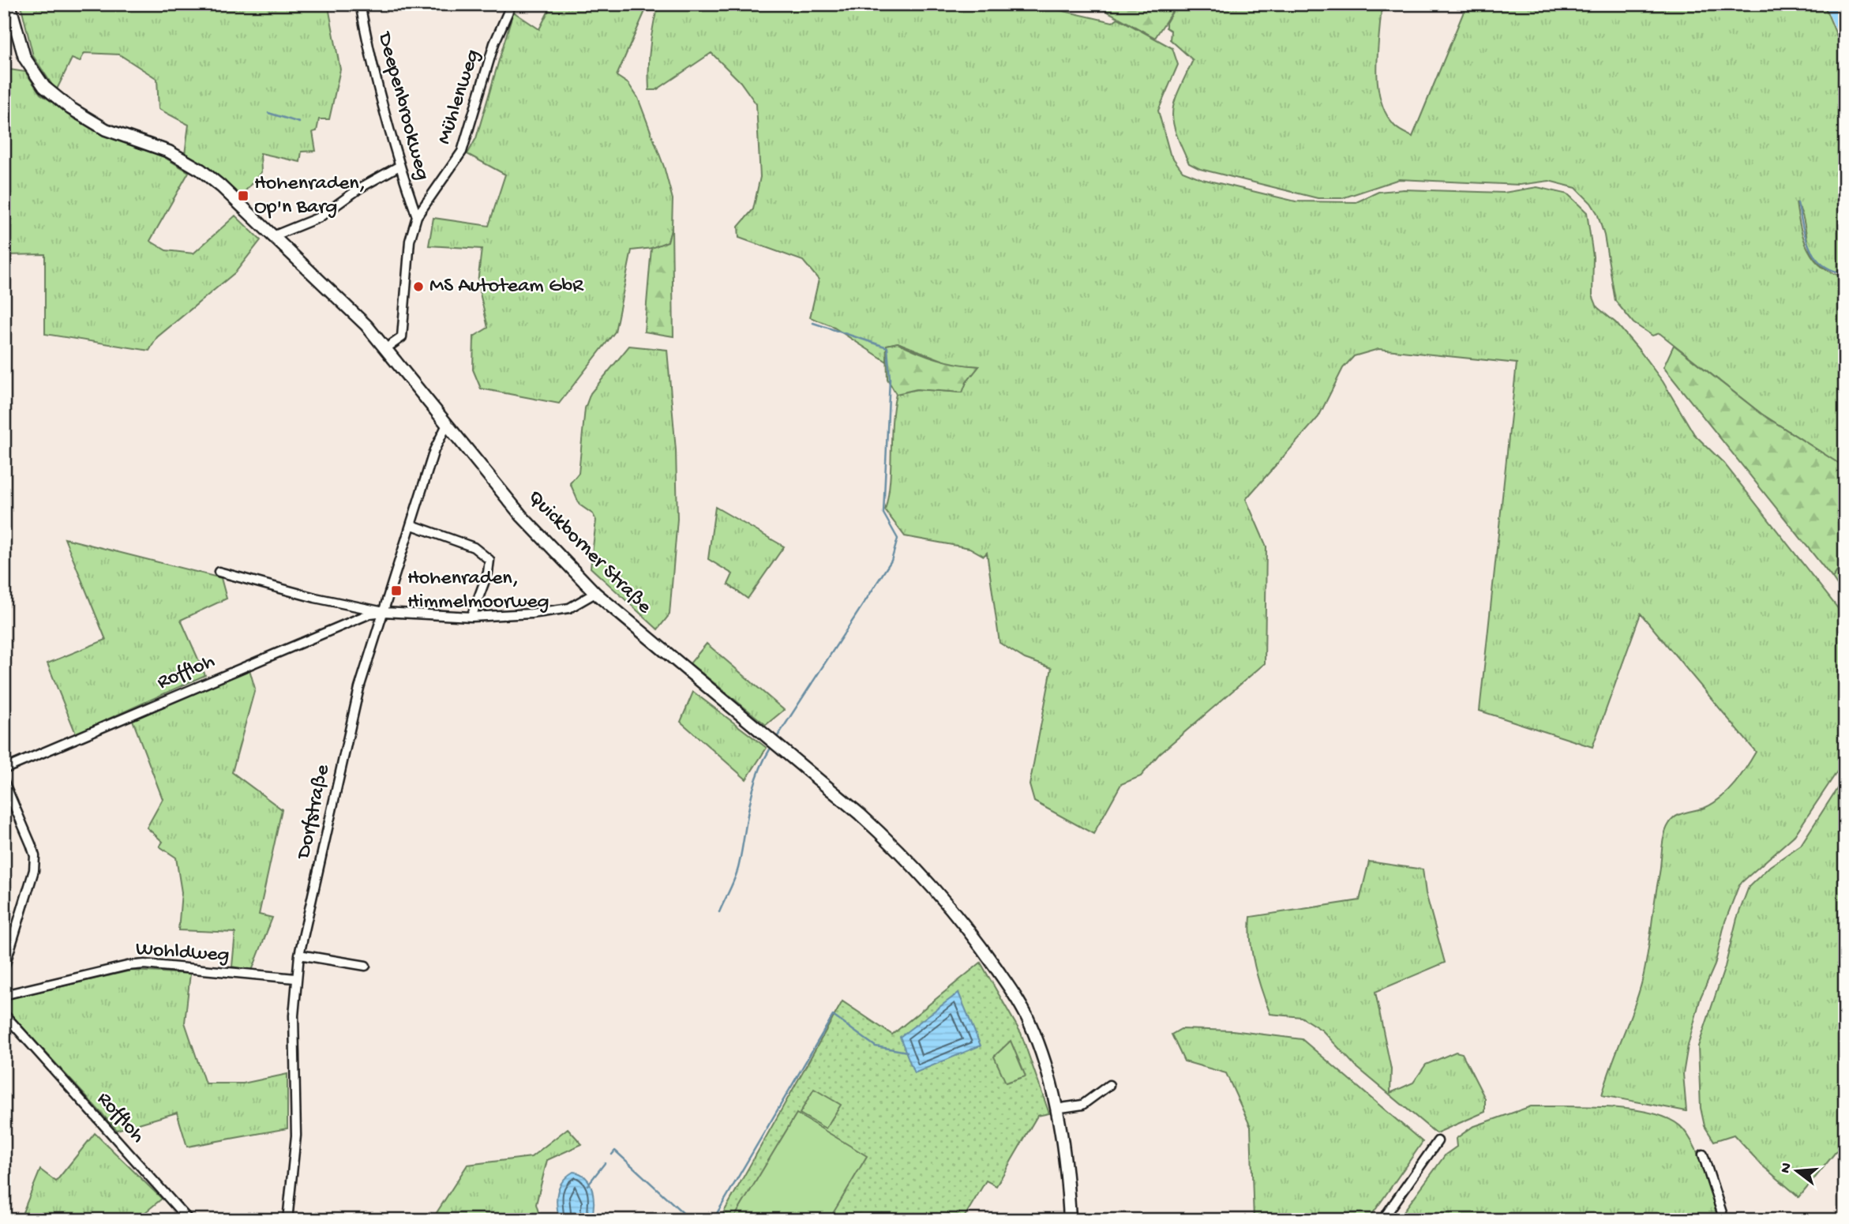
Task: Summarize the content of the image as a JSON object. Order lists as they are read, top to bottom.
{
  "streets": {
    "main road": ["Quickborner Straße"],
    "street": [
      "Mühlenweg",
      "Deepenbrookweg",
      "Roffloh",
      "Dorfstraße",
      "Wohldweg"
    ]
  },
  "crossings": [
    ["Mühlenweg", "Deepenbrookweg"],
    ["Mühlenweg", "Quickborner Straße"],
    ["Quickborner Straße", "Dorfstraße"],
    ["Roffloh", "Dorfstraße"],
    ["Dorfstraße", "Wohldweg"]
  ],
  "places": {
    "transit": ["Hohenraden, Op'n Barg", "Hohenraden, Himmelmoorweg"],
    "other": ["MS Autoteam GbR"]
  },
  "north": "left"
}
